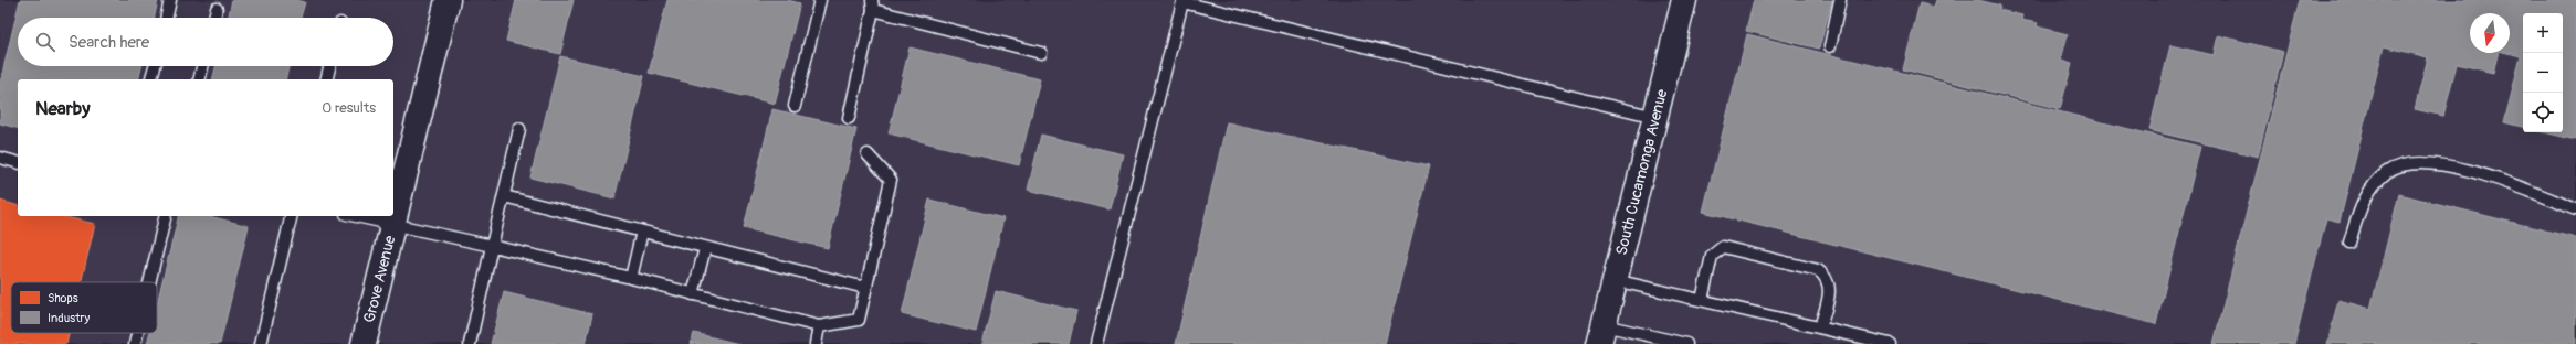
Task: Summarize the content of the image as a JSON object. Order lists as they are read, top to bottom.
{
  "streets": {
    "main road": ["South Cucamonga Avenue", "Grove Avenue"]
  },
  "legend": ["Shops", "Industry"],
  "north": "bottom",
  "page": {
    "map_buttons": ["+", "−"],
    "search": "Search here",
    "heading": ["Nearby", "0 results"]
  }
}
